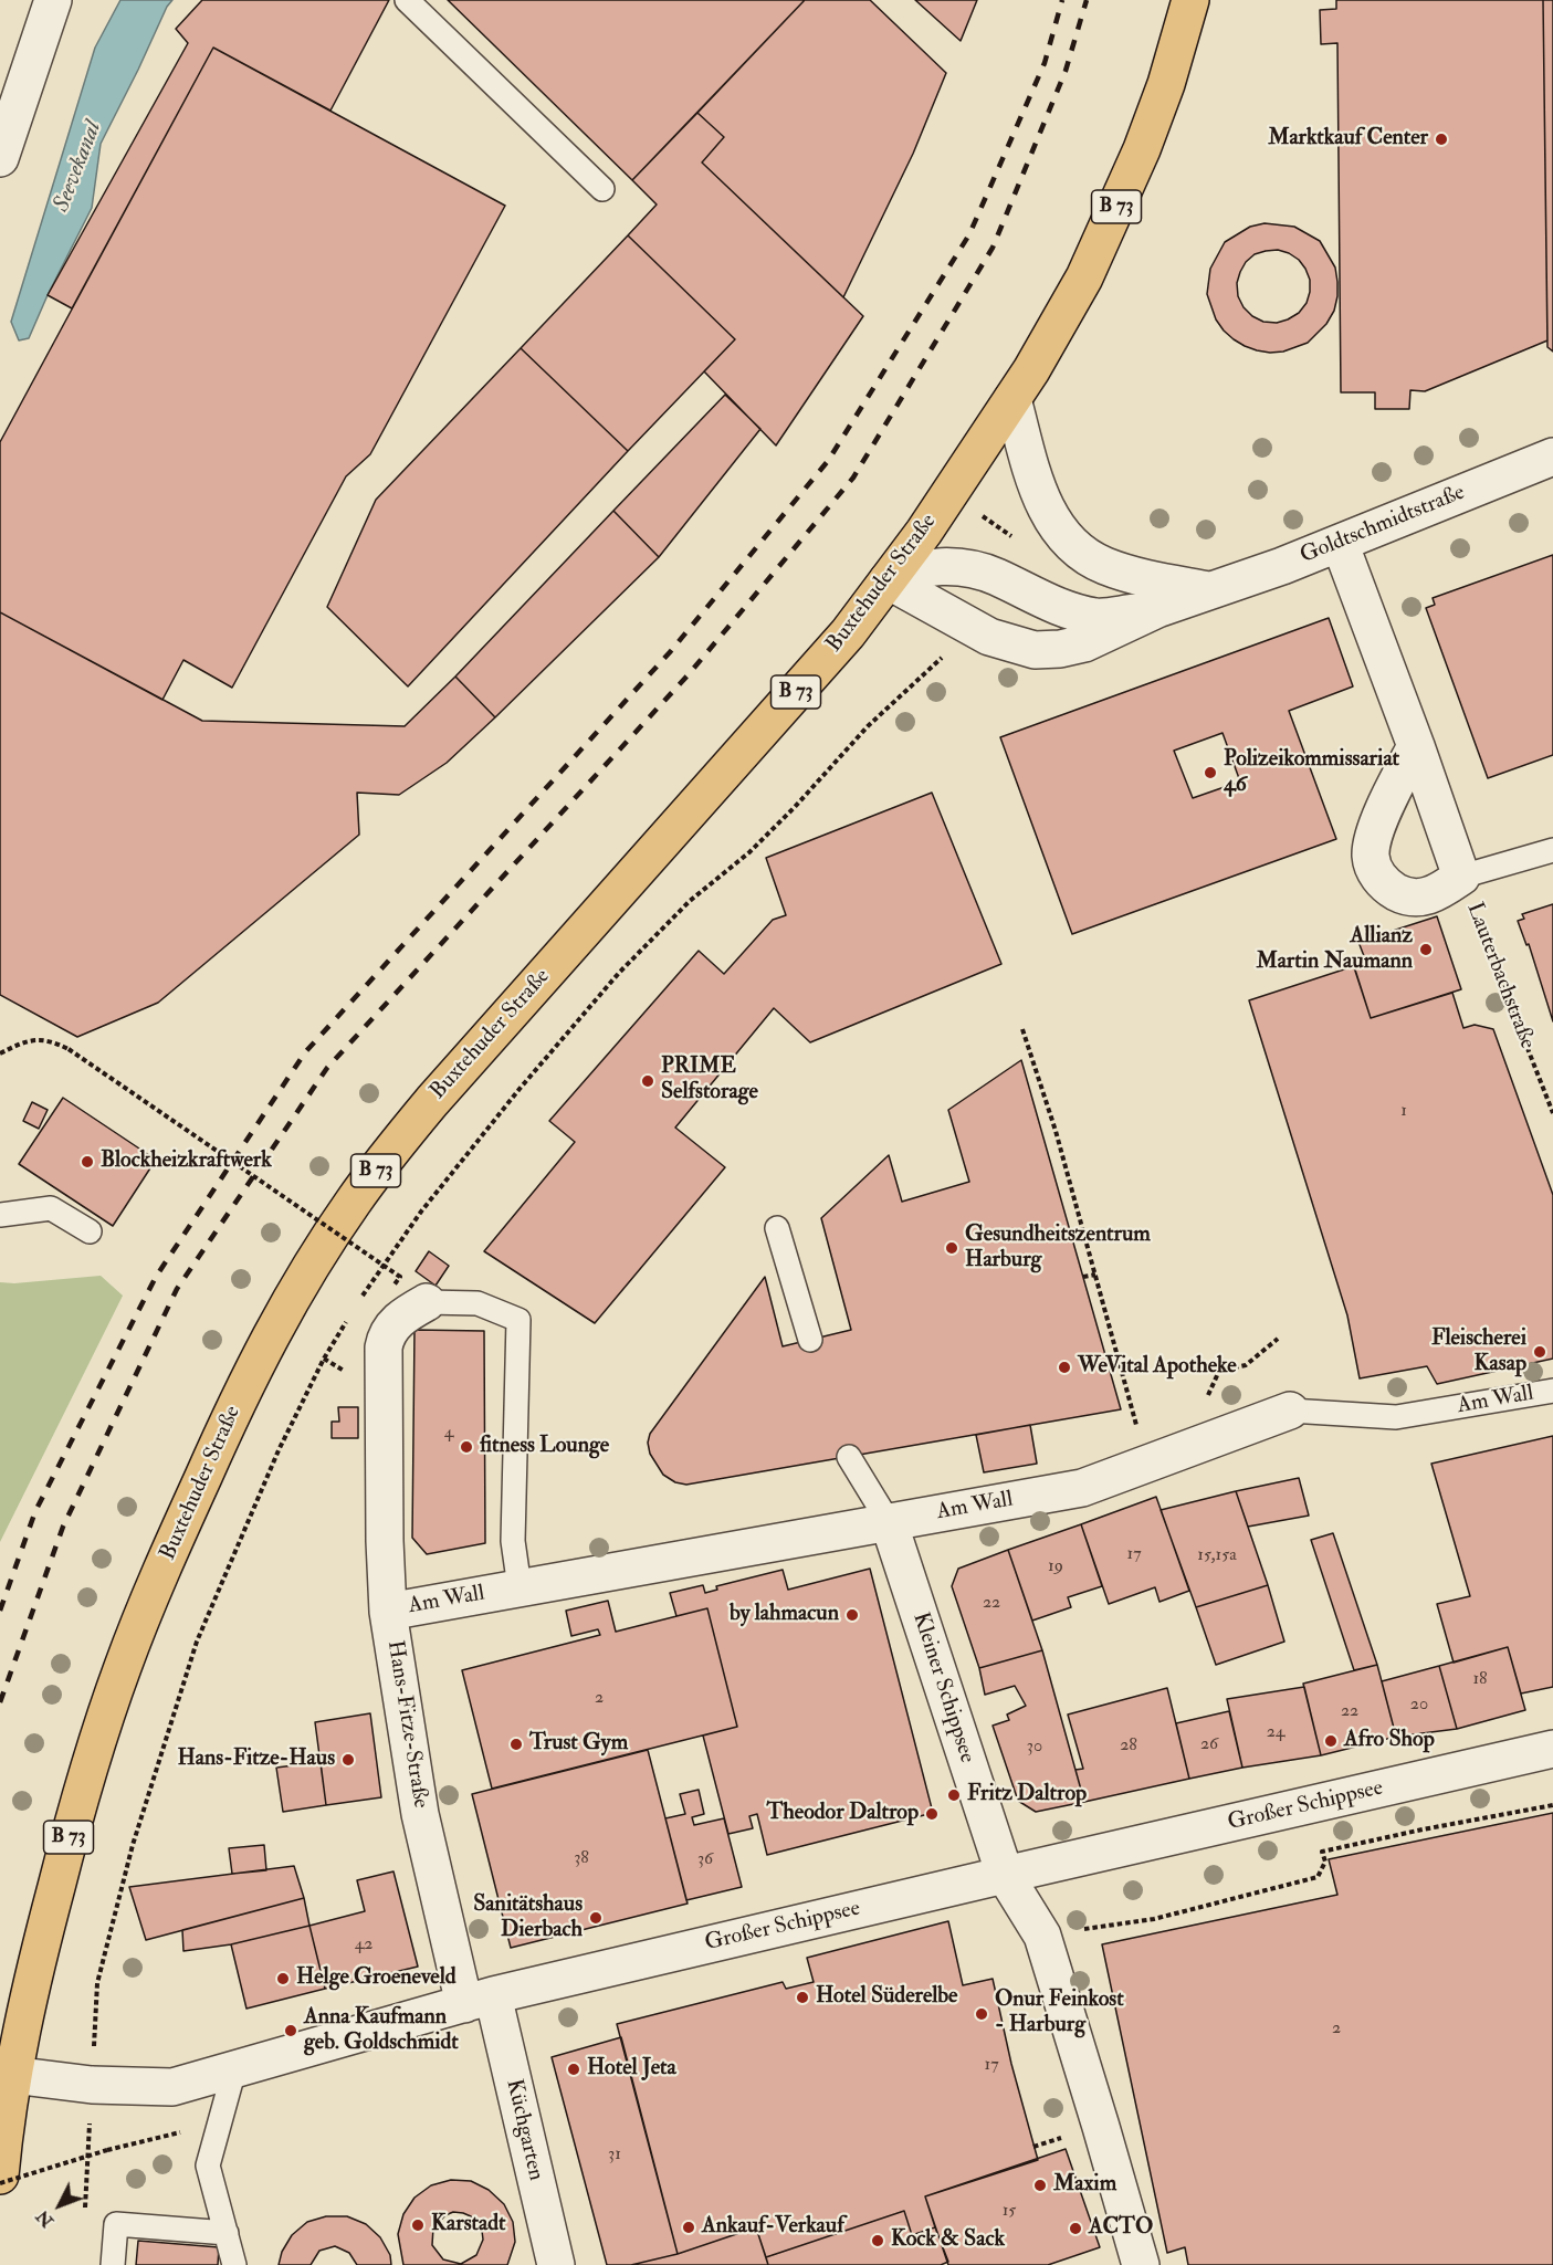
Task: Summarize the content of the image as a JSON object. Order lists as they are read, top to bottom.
{
  "streets": {
    "main road": ["B 73", "Buxtehuder Straße"],
    "street": [
      "Goldtschmidtstraße",
      "Lauterbachstraße",
      "Am Wall",
      "Kleiner Schippsee",
      "Hans-Fitze-Straße",
      "Großer Schippsee",
      "Küchgarten"
    ]
  },
  "crossings": [
    ["Goldtschmidtstraße", "Buxtehuder Straße"],
    ["Goldtschmidtstraße", "Lauterbachstraße"],
    ["Buxtehuder Straße", "Großer Schippsee"],
    ["Am Wall", "Kleiner Schippsee"],
    ["Am Wall", "Hans-Fitze-Straße"],
    ["Kleiner Schippsee", "Großer Schippsee"],
    ["Hans-Fitze-Straße", "Großer Schippsee"],
    ["Hans-Fitze-Straße", "Küchgarten"],
    ["Großer Schippsee", "Küchgarten"]
  ],
  "water": ["Seevekanal"],
  "places": [
    "Marktkauf Center",
    "Polizeikommissariat 46",
    "Allianz Martin Naumann",
    "PRIME Selfstorage",
    "Blockheizkraftwerk",
    "Gesundheitszentrum Harburg",
    "Fleischerei Kasap",
    "WeVital Apotheke",
    "fitness Lounge",
    "by lahmacun",
    "Afro Shop",
    "Trust Gym",
    "Hans-Fitze-Haus",
    "Fritz Daltrop",
    "Theodor Daltrop",
    "Sanitätshaus Dierbach",
    "Helge Groeneveld",
    "Hotel Süderelbe",
    "Onur Feinkost - Harburg",
    "Anna Kaufmann geb. Goldschmidt",
    "Hotel Jeta",
    "Maxim",
    "Karstadt",
    "Ankauf-Verkauf",
    "ACTO",
    "Kock & Sack"
  ],
  "house_numbers": [
    "1",
    "4",
    "17",
    "15,15a",
    "19",
    "22",
    "18",
    "2",
    "20",
    "22",
    "24",
    "26",
    "28",
    "30",
    "38",
    "36",
    "42",
    "2",
    "17",
    "31",
    "15"
  ],
  "north": "bottom left"
}
